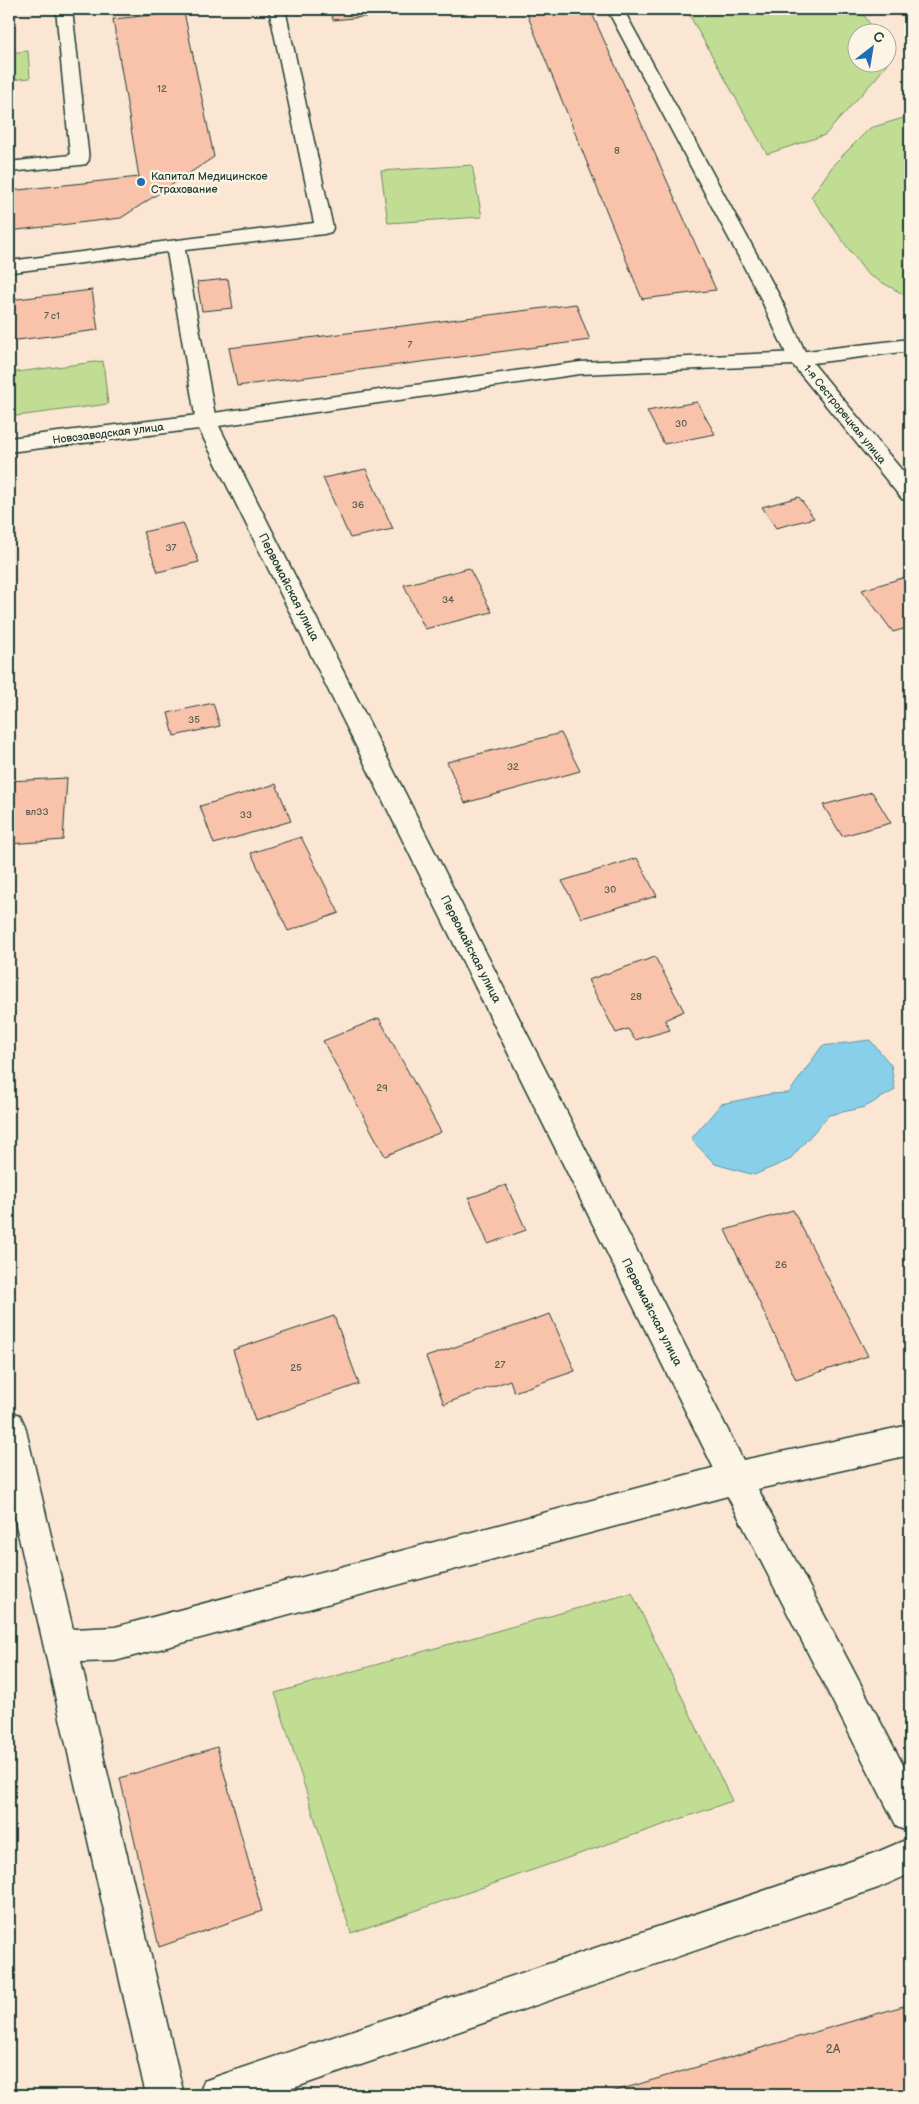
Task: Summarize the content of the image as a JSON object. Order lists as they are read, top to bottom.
{
  "streets": {
    "street": ["1-я Сестрорецкая улица", "Новозаводская улица", "Первомайская улица"]
  },
  "crossings": [
    ["1-я Сестрорецкая улица", "Новозаводская улица"],
    ["Новозаводская улица", "Первомайская улица"]
  ],
  "places": ["Капитал Медицинское Страхование"],
  "house_numbers": [
    "12",
    "8",
    "7 с1",
    "7",
    "30",
    "36",
    "37",
    "34",
    "35",
    "32",
    "вл33",
    "33",
    "30",
    "28",
    "29",
    "26",
    "27",
    "25",
    "2А"
  ],
  "north": "top right"
}
